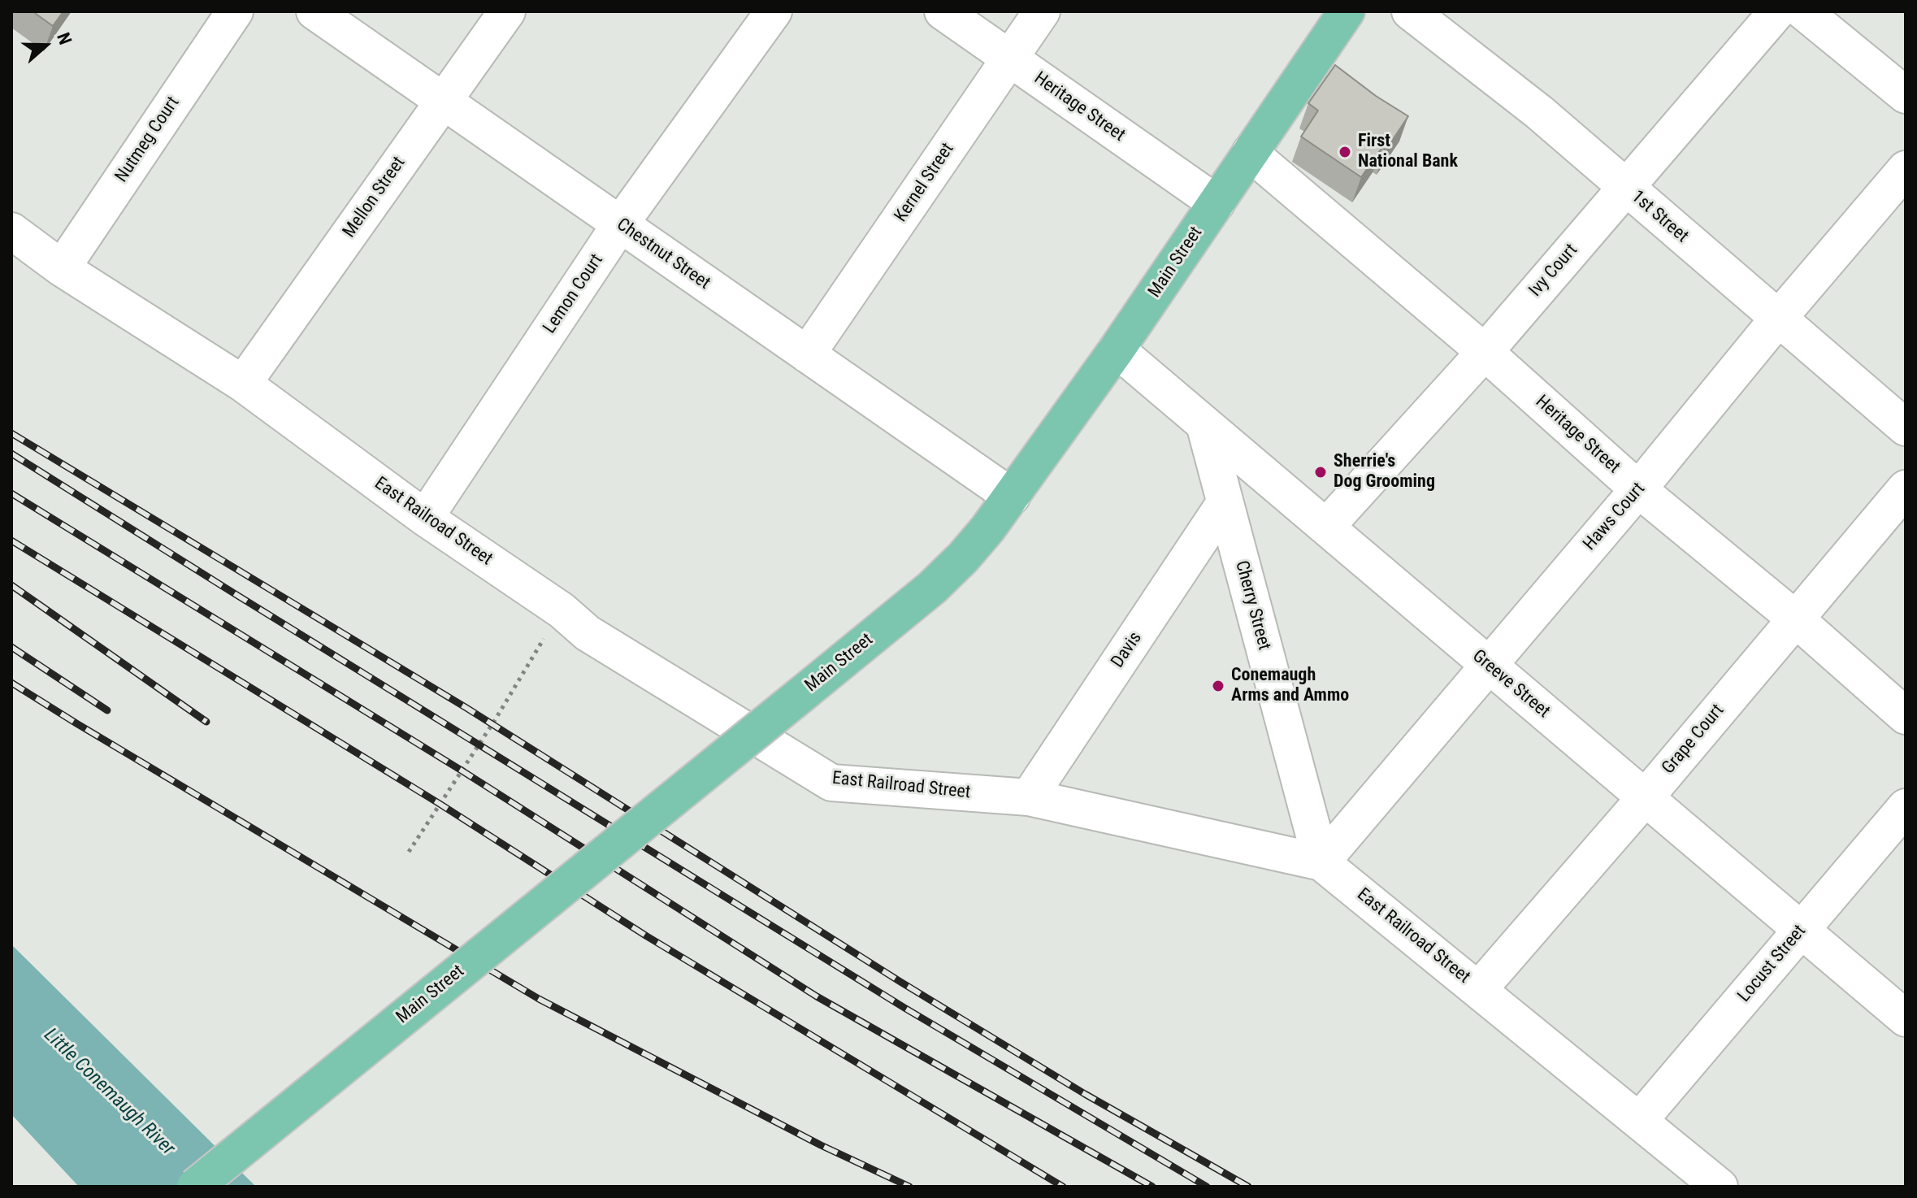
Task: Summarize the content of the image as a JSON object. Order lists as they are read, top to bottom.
{
  "streets": {
    "main road": ["Main Street"],
    "street": [
      "Heritage Street",
      "Nutmeg Court",
      "Kernel Street",
      "Mellon Street",
      "1st Street",
      "Chestnut Street",
      "Ivy Court",
      "Lemon Court",
      "Haws Court",
      "East Railroad Street",
      "Cherry Street",
      "Davis",
      "Greeve Street",
      "Grape Court",
      "Locust Street"
    ]
  },
  "crossings": [
    ["Heritage Street", "Kernel Street"],
    ["Heritage Street", "Main Street"],
    ["Heritage Street", "Ivy Court"],
    ["Heritage Street", "Haws Court"],
    ["Heritage Street", "Grape Court"],
    ["Nutmeg Court", "East Railroad Street"],
    ["Kernel Street", "Chestnut Street"],
    ["Mellon Street", "Chestnut Street"],
    ["Mellon Street", "East Railroad Street"],
    ["1st Street", "Ivy Court"],
    ["1st Street", "Haws Court"],
    ["Chestnut Street", "Main Street"],
    ["Chestnut Street", "Lemon Court"],
    ["Main Street", "Greeve Street"],
    ["Ivy Court", "Greeve Street"],
    ["Lemon Court", "East Railroad Street"],
    ["Haws Court", "East Railroad Street"],
    ["Haws Court", "Cherry Street"],
    ["Haws Court", "Greeve Street"],
    ["East Railroad Street", "Cherry Street"],
    ["East Railroad Street", "Davis"],
    ["East Railroad Street", "Grape Court"],
    ["East Railroad Street", "Locust Street"],
    ["Cherry Street", "Davis"],
    ["Cherry Street", "Greeve Street"],
    ["Greeve Street", "Grape Court"],
    ["Greeve Street", "Locust Street"]
  ],
  "water": ["Little Conemaugh River"],
  "places": ["First National Bank", "Sherrie's Dog Grooming", "Conemaugh Arms and Ammo"],
  "north": "right"
}
